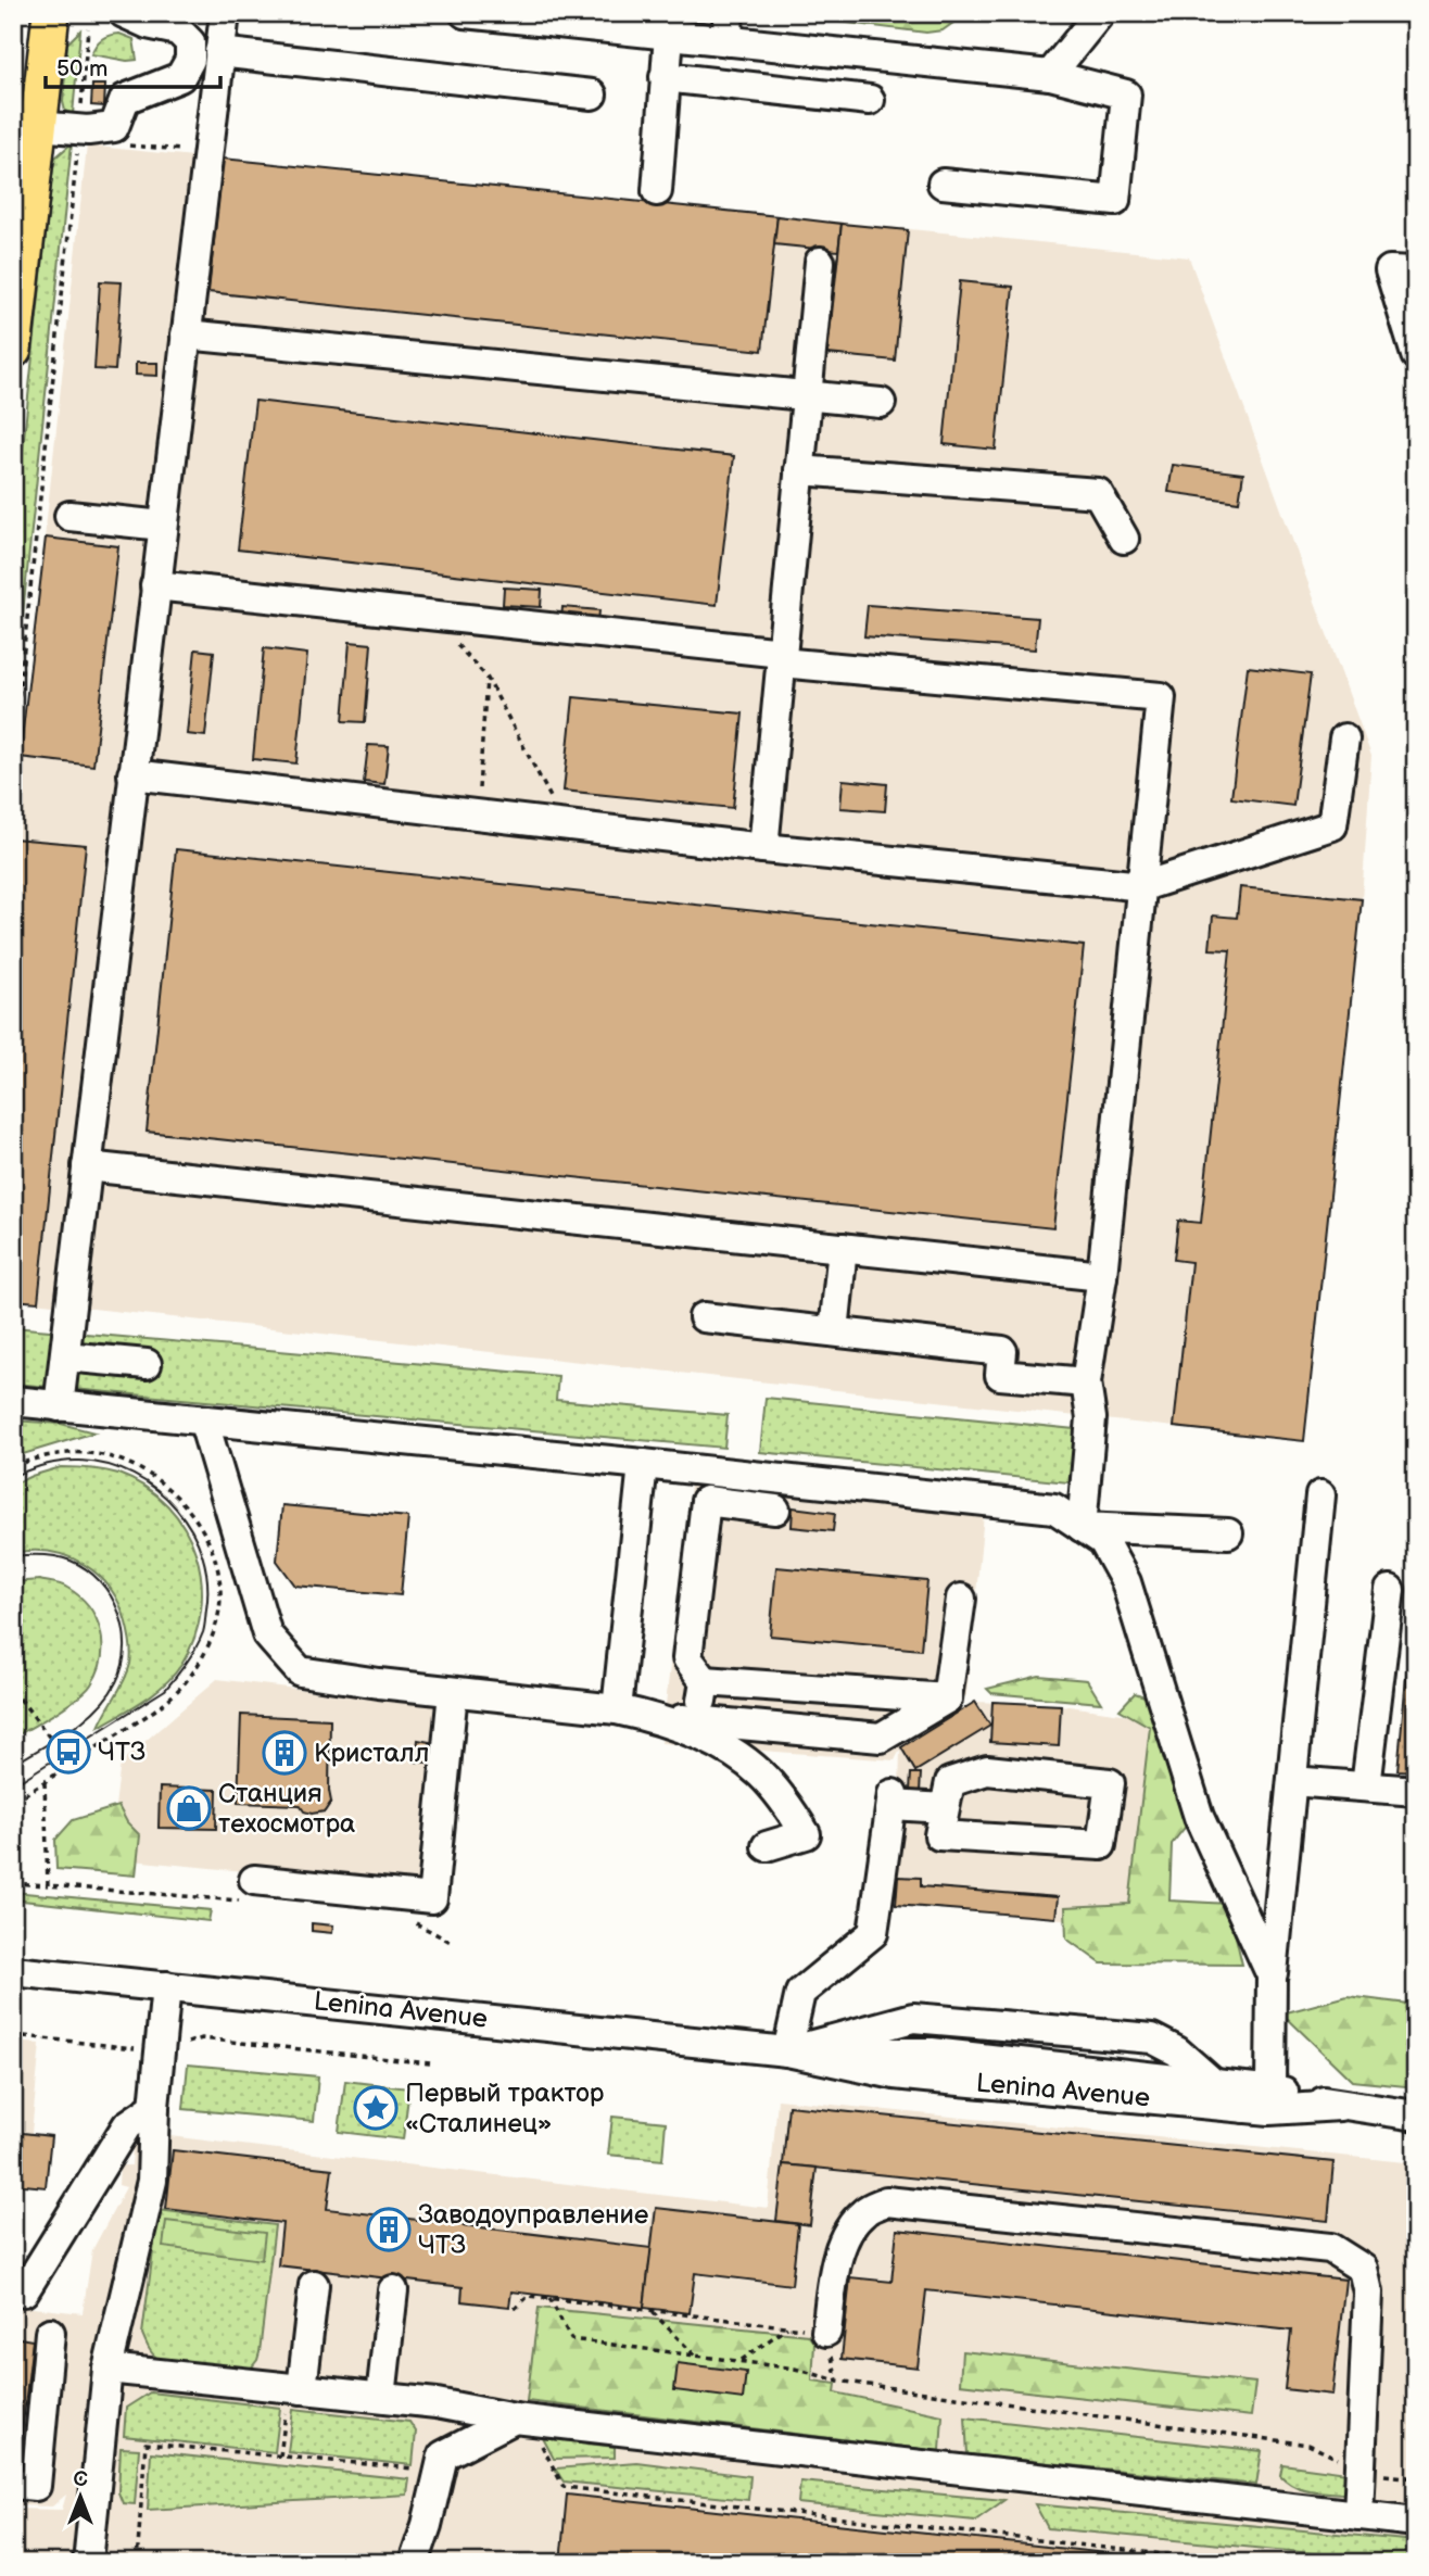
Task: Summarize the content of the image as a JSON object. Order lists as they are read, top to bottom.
{
  "streets": {
    "street": ["Lenina Avenue"]
  },
  "places": {
    "bus stop": ["ЧТЗ"],
    "building": ["Кристалл", "Заводоуправление ЧТЗ"],
    "shop": ["Станция техосмотра"],
    "place": ["Первый трактор «Сталинец»"]
  },
  "scale_bar": "50 m",
  "north": "top"
}
